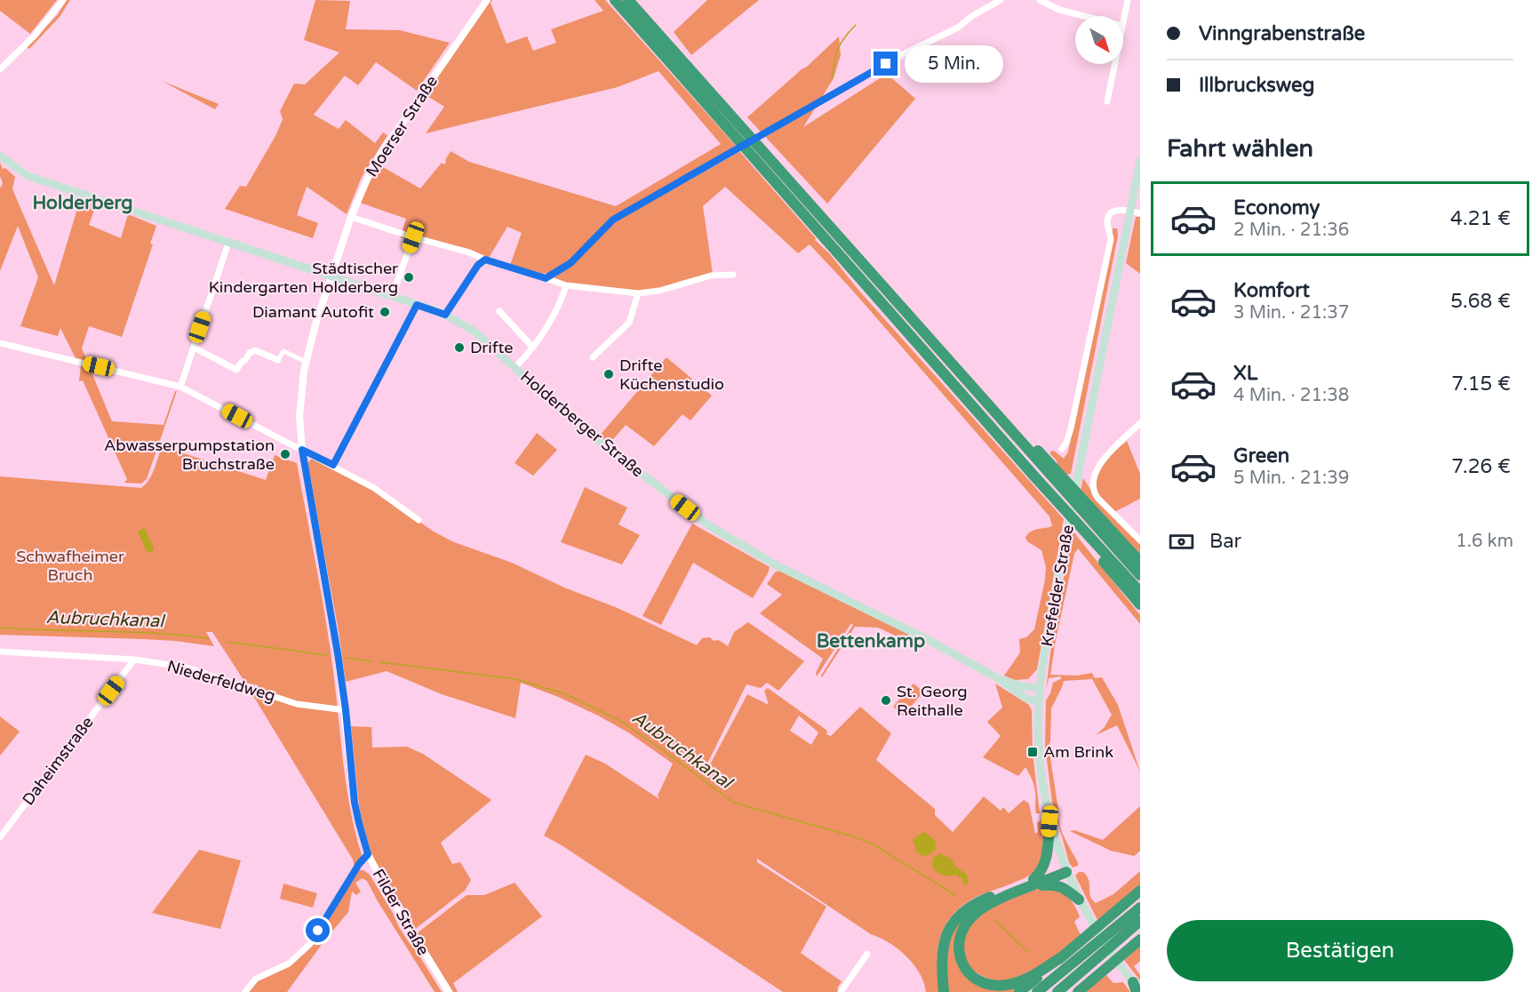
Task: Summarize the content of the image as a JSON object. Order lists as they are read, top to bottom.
{
  "streets": {
    "main road": ["Holderberger Straße", "Krefelder Straße"],
    "street": [
      "Moerser Straße",
      "Niederfeldweg",
      "Daheimstraße",
      "Filder Straße"
    ]
  },
  "crossings": [
    ["Moerser Straße", "Holderberger Straße"],
    ["Moerser Straße", "Filder Straße"],
    ["Holderberger Straße", "Krefelder Straße"],
    ["Niederfeldweg", "Daheimstraße"],
    ["Niederfeldweg", "Filder Straße"]
  ],
  "districts": ["Holderberg", "Bettenkamp"],
  "water": ["Aubruchkanal"],
  "parks": ["Schwafheimer Bruch"],
  "places": {
    "other": [
      "Städtischer Kindergarten Holderberg",
      "Diamant Autofit",
      "Drifte",
      "Drifte Küchenstudio",
      "Abwasserpumpstation Bruchstraße",
      "St. Georg Reithalle"
    ],
    "transit": ["Am Brink"]
  },
  "north": "bottom right",
  "page": {
    "banner": ["Vinngrabenstraße", "Illbrucksweg"],
    "bubble": "5 Min.",
    "heading": "Fahrt wählen",
    "list": [
      {
        "name": "Economy",
        "note": "2 Min. · 21:36",
        "value": "4.21 €"
      },
      {
        "name": "Komfort",
        "note": "3 Min. · 21:37",
        "value": "5.68 €"
      },
      {
        "name": "XL",
        "note": "4 Min. · 21:38",
        "value": "7.15 €"
      },
      {
        "name": "Green",
        "note": "5 Min. · 21:39",
        "value": "7.26 €"
      }
    ],
    "pay": ["Bar", "1.6 km"],
    "buttons": "Bestätigen"
  }
}
